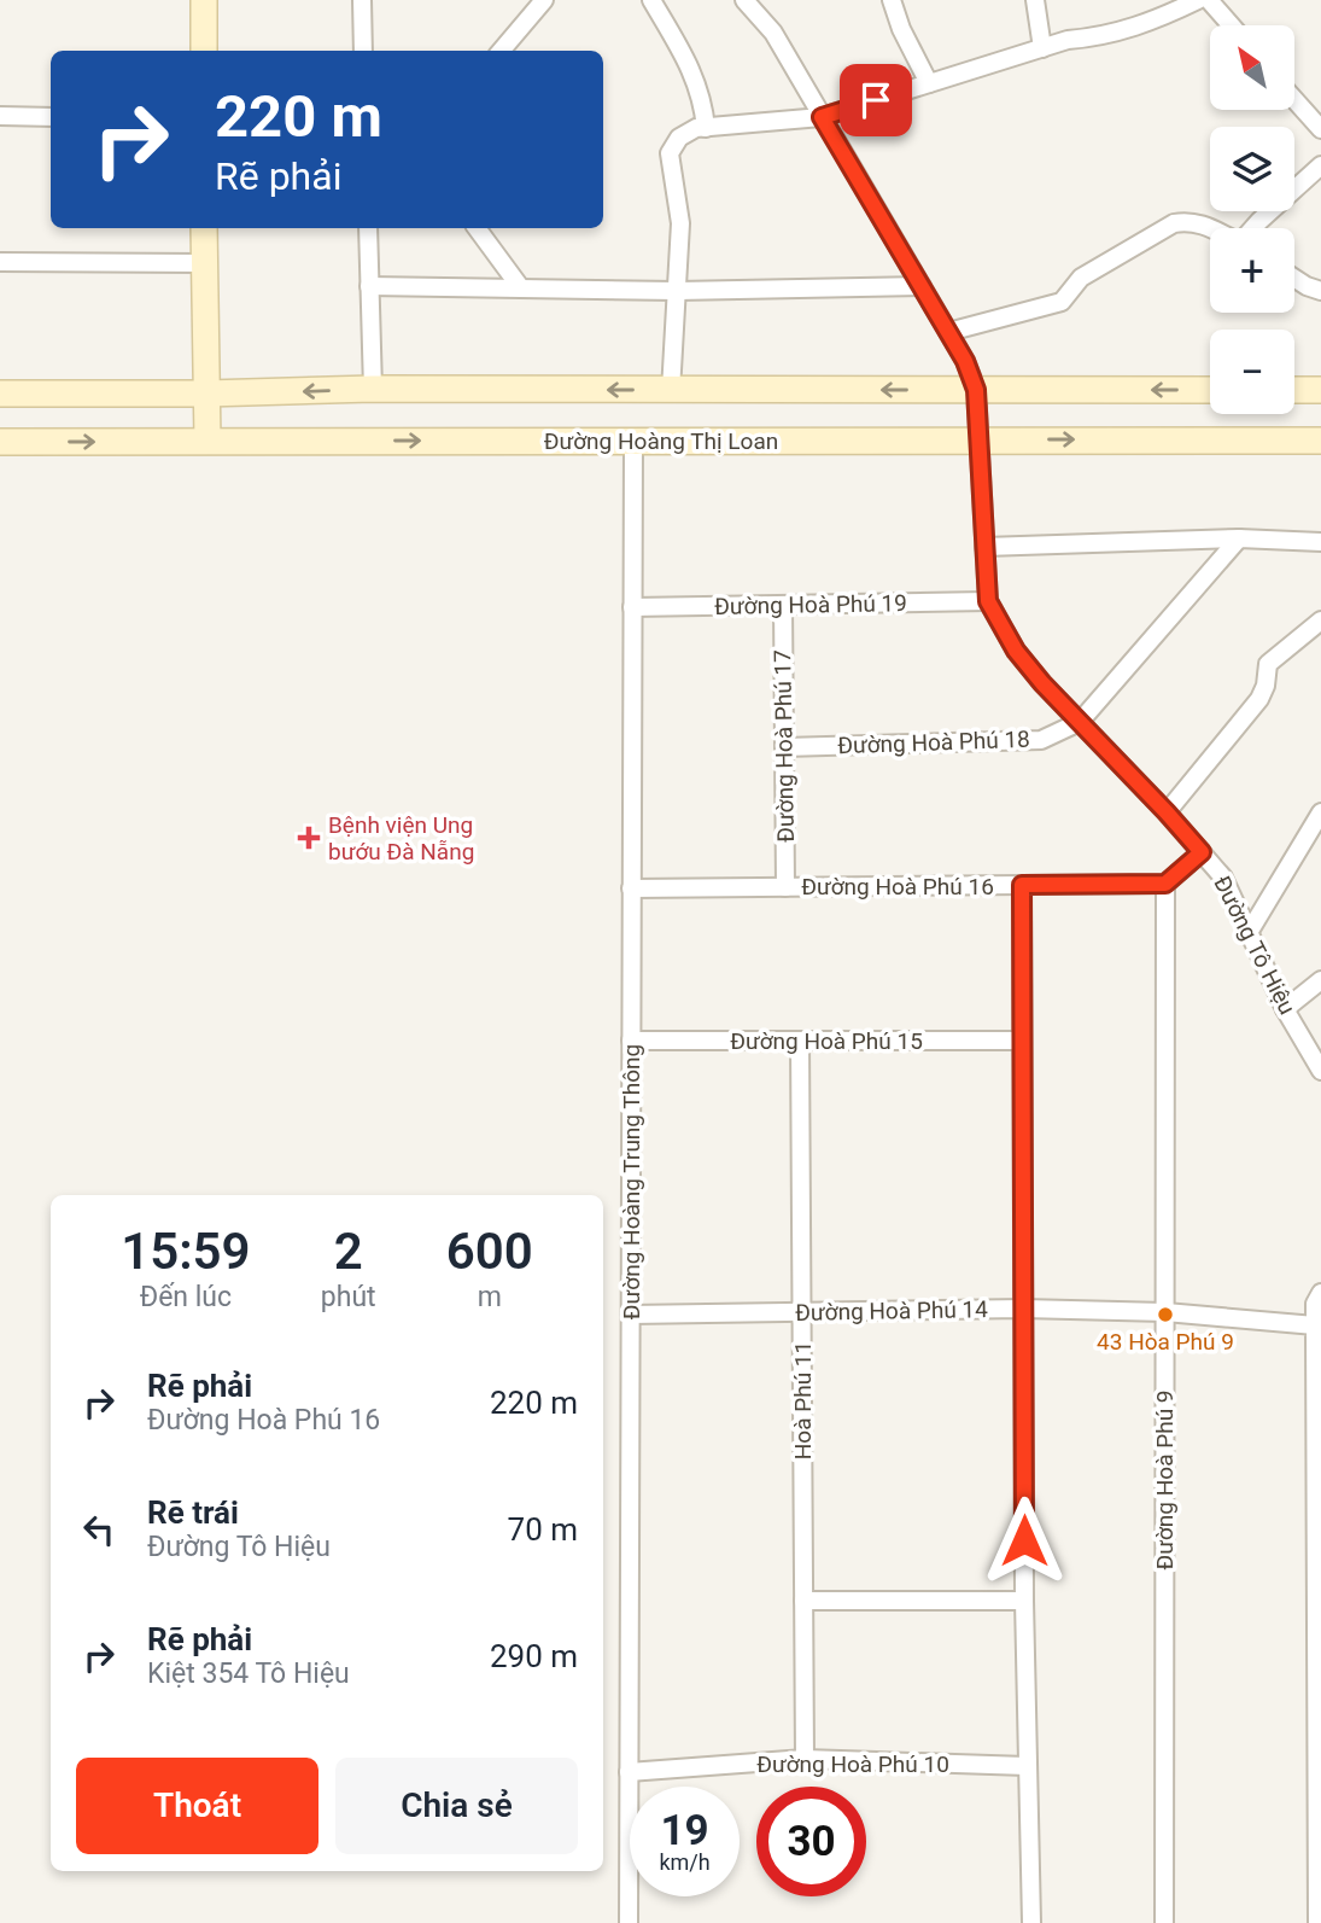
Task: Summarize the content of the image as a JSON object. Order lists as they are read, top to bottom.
{
  "streets": {
    "main road": ["Đường Hoàng Thị Loan"],
    "street": [
      "Đường Hoà Phú 19",
      "Đường Hoà Phú 18",
      "Đường Hoà Phú 17",
      "Đường Hoà Phú 16",
      "Đường Tô Hiệu",
      "Đường Hoà Phú 15",
      "Đường Hoàng Trung Thông",
      "Đường Hoà Phú 14",
      "Hoà Phú 11",
      "Đường Hoà Phú 9",
      "Đường Hoà Phú 10"
    ]
  },
  "crossings": [
    ["Đường Hoàng Thị Loan", "Đường Tô Hiệu"],
    ["Đường Hoàng Thị Loan", "Đường Hoàng Trung Thông"],
    ["Đường Hoà Phú 19", "Đường Hoà Phú 17"],
    ["Đường Hoà Phú 19", "Đường Tô Hiệu"],
    ["Đường Hoà Phú 19", "Đường Hoàng Trung Thông"],
    ["Đường Hoà Phú 18", "Đường Hoà Phú 17"],
    ["Đường Hoà Phú 18", "Đường Tô Hiệu"],
    ["Đường Hoà Phú 17", "Đường Hoà Phú 16"],
    ["Đường Hoà Phú 16", "Đường Hoàng Trung Thông"],
    ["Đường Hoà Phú 16", "Đường Hoà Phú 9"],
    ["Đường Hoà Phú 15", "Đường Hoàng Trung Thông"],
    ["Đường Hoà Phú 15", "Hoà Phú 11"],
    ["Đường Hoàng Trung Thông", "Đường Hoà Phú 14"],
    ["Đường Hoàng Trung Thông", "Đường Hoà Phú 10"],
    ["Đường Hoà Phú 14", "Hoà Phú 11"],
    ["Đường Hoà Phú 14", "Đường Hoà Phú 9"],
    ["Hoà Phú 11", "Đường Hoà Phú 10"]
  ],
  "places": {
    "health": ["Bệnh viện Ung bướu Đà Nẵng"],
    "other": ["43 Hòa Phú 9"]
  },
  "north": "top left",
  "page": {
    "map_buttons": ["+", "−"],
    "turn": ["220 m", "Rẽ phải"],
    "eta": [
      "15:59",
      "Đến lúc",
      "2",
      "phút",
      "600",
      "m"
    ],
    "list": [
      {
        "name": "Rẽ phải",
        "note": "Đường Hoà Phú 16",
        "value": "220 m"
      },
      {
        "name": "Rẽ trái",
        "note": "Đường Tô Hiệu",
        "value": "70 m"
      },
      {
        "name": "Rẽ phải",
        "note": "Kiệt 354 Tô Hiệu",
        "value": "290 m"
      }
    ],
    "buttons": ["Thoát", "Chia sẻ"],
    "speed": "19 km/h",
    "limit": "30"
  }
}
